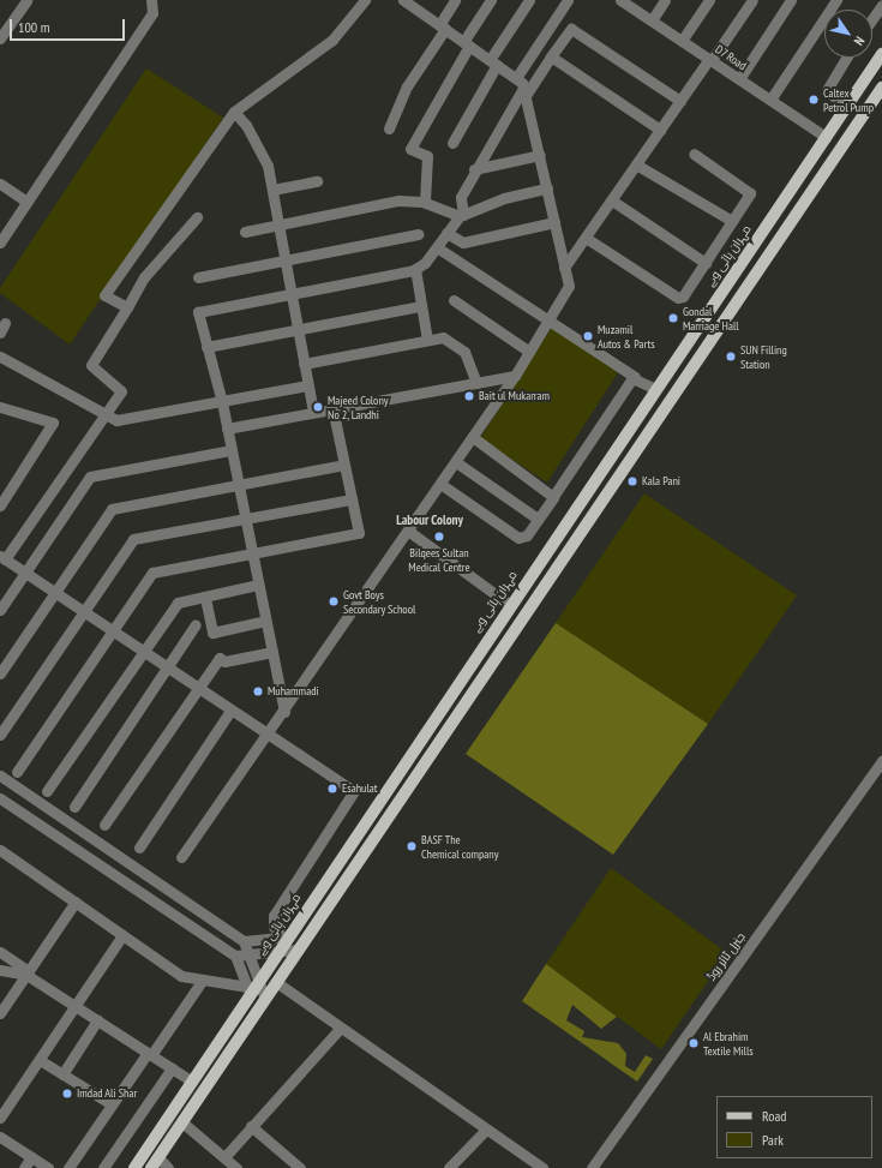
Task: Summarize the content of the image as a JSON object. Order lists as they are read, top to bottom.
{
  "streets": {
    "main road": ["مہران ہائی وے"],
    "street": ["D7 Road", "جنرل ٹائر روڈ"]
  },
  "crossings": [
    ["D7 Road", "مہران ہائی وے"]
  ],
  "districts": ["Labour Colony"],
  "places": [
    "Caltex Petrol Pump",
    "Gondal Marriage Hall",
    "Muzamil Autos & Parts",
    "SUN Filling Station",
    "Bait ul Mukarram",
    "Majeed Colony No 2, Landhi",
    "Kala Pani",
    "Bilqees Sultan Medical Centre",
    "Govt Boys Secondary School",
    "Muhammadi",
    "Esahulat",
    "BASF The Chemical company",
    "Al Ebrahim Textile Mills",
    "Imdad Ali Shar"
  ],
  "legend": ["Road", "Park"],
  "scale_bar": "100 m",
  "north": "bottom right"
}
